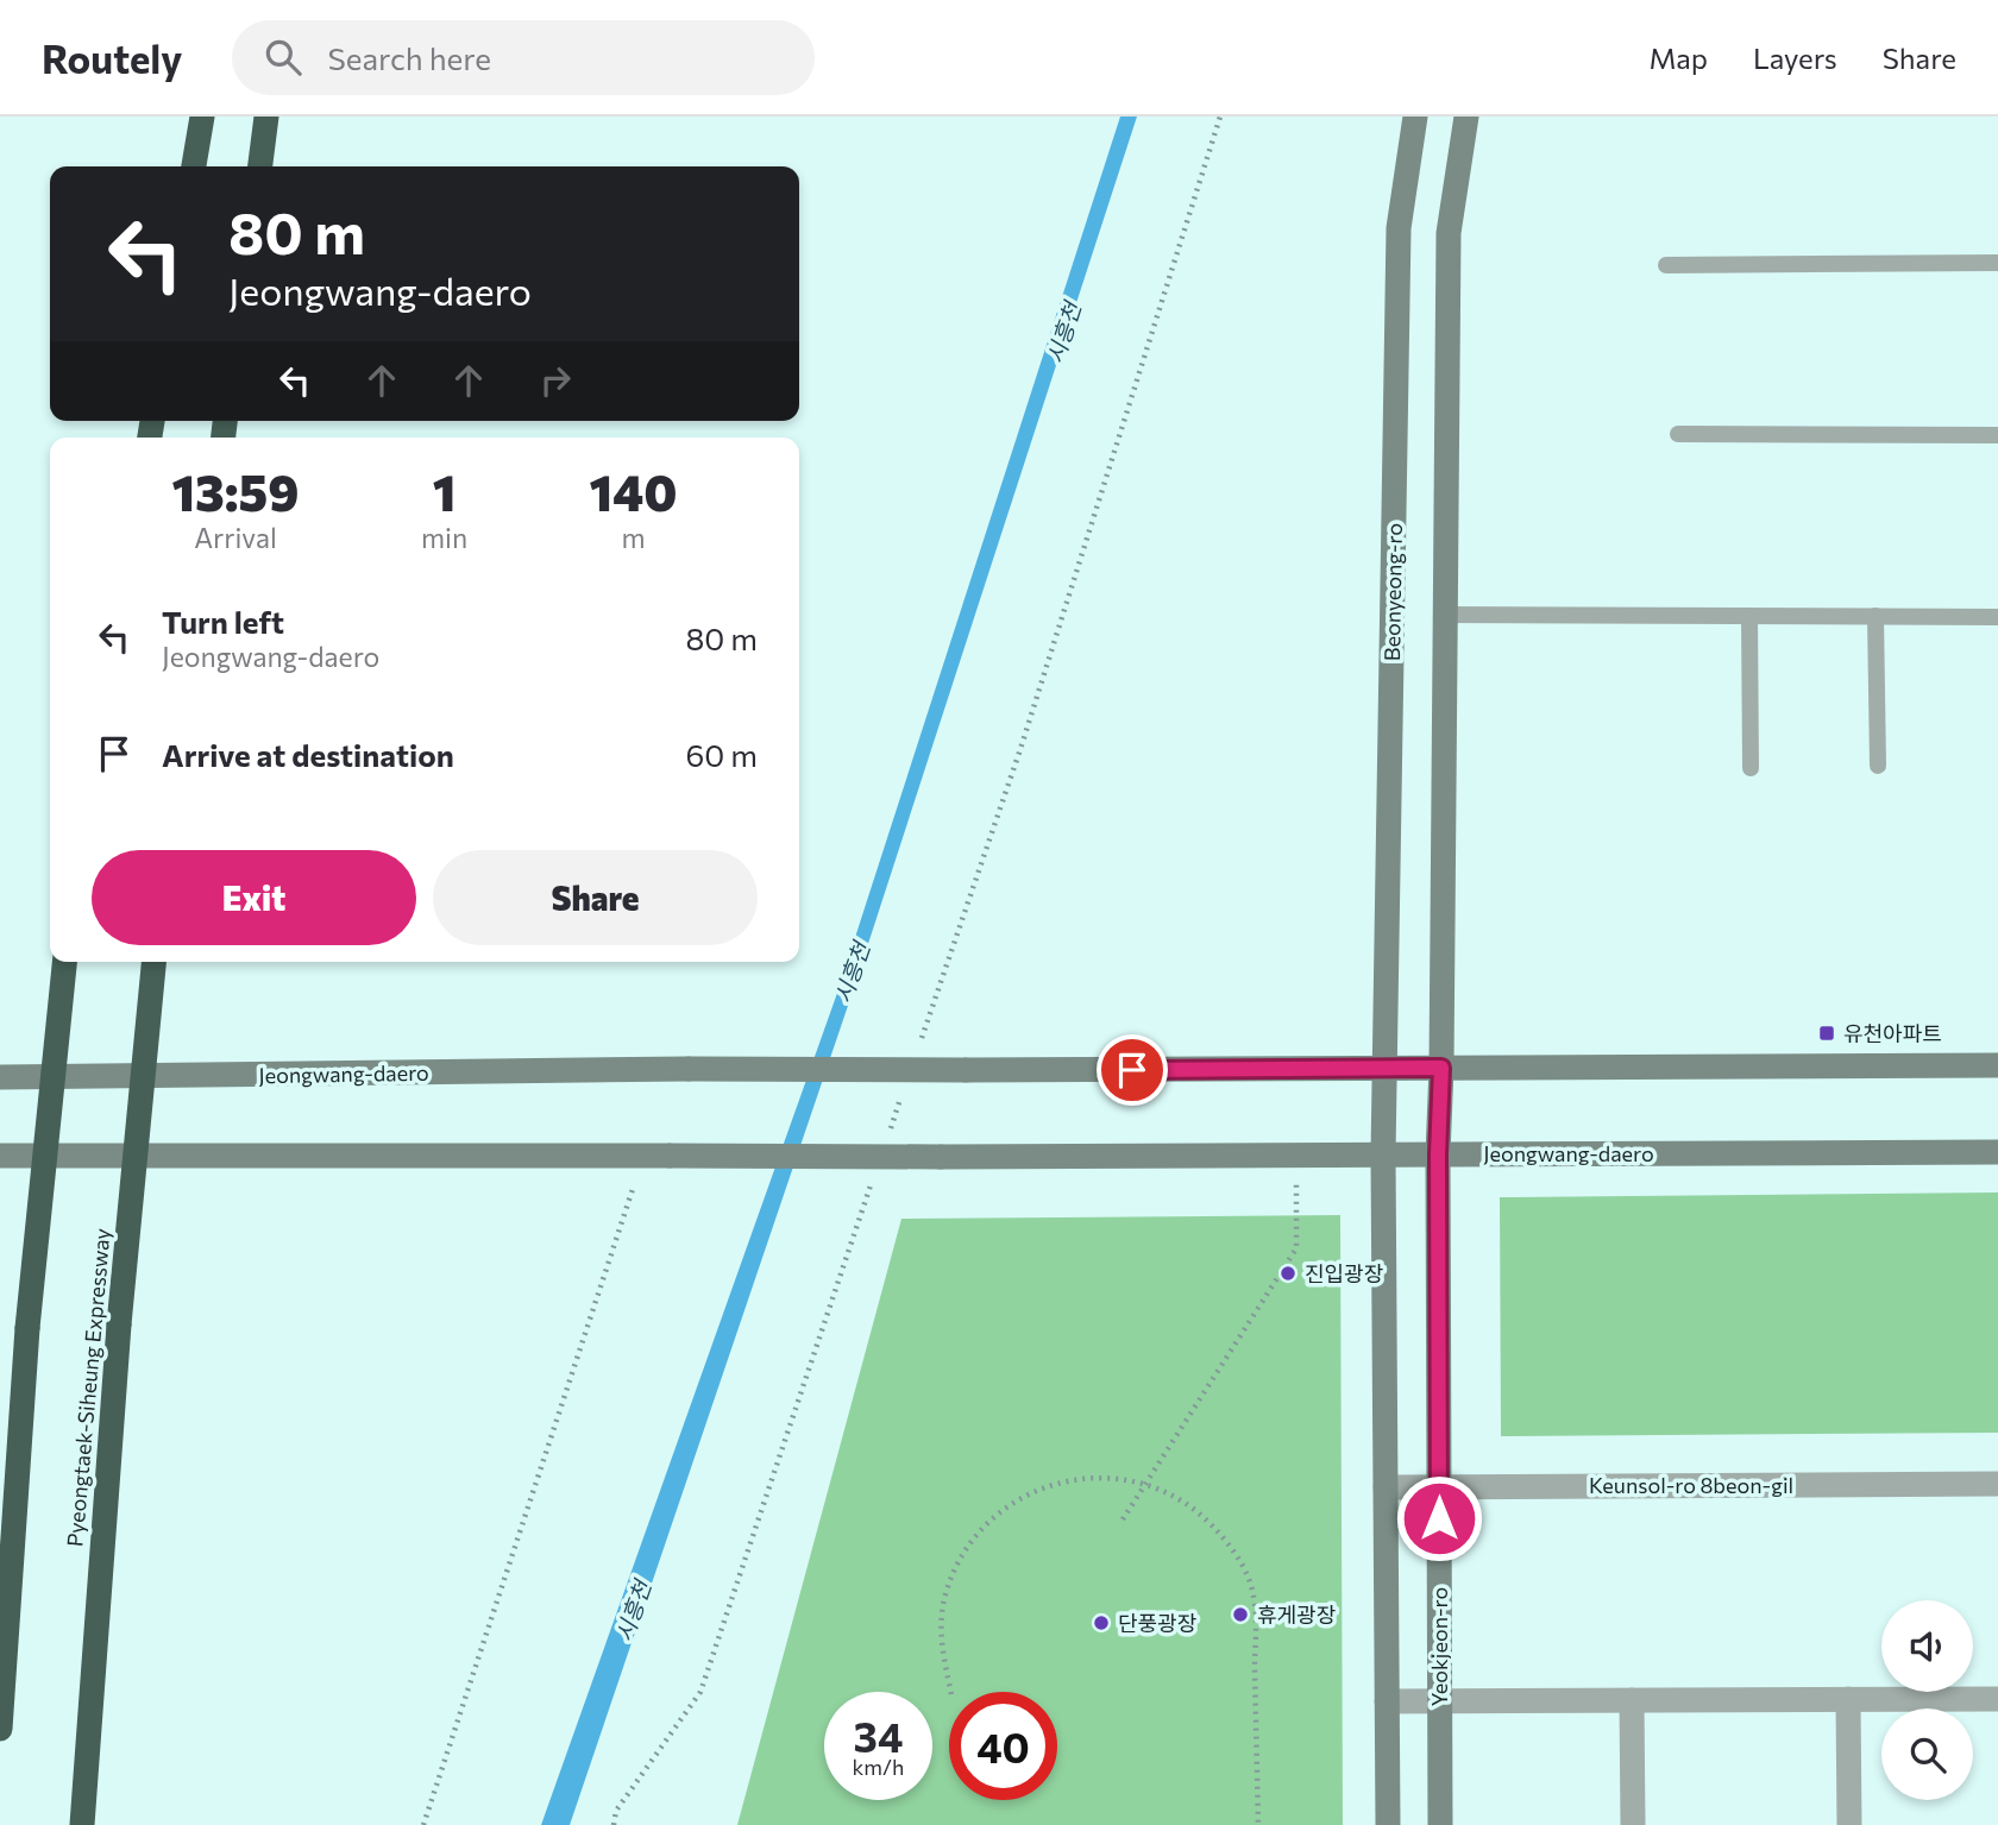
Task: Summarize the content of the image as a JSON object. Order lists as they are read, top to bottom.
{
  "streets": {
    "highway": ["Pyeongtaek-Siheung Expressway"],
    "street": [
      "Beonyeong-ro",
      "Jeongwang-daero",
      "Keunsol-ro 8beon-gil",
      "Yeokjeon-ro"
    ]
  },
  "crossings": [
    ["Beonyeong-ro", "Jeongwang-daero"],
    ["Jeongwang-daero", "Yeokjeon-ro"],
    ["Keunsol-ro 8beon-gil", "Yeokjeon-ro"]
  ],
  "water": ["시흥천"],
  "places": {
    "transit": ["유천아파트"],
    "other": ["진입광장", "휴게광장", "단풍광장"]
  },
  "page": {
    "header": "Routely",
    "search": "Search here",
    "nav": ["Map", "Layers", "Share"],
    "turn": ["80 m", "Jeongwang-daero"],
    "eta": [
      "13:59",
      "Arrival",
      "1",
      "min",
      "140",
      "m"
    ],
    "list": [
      {
        "name": "Turn left",
        "note": "Jeongwang-daero",
        "value": "80 m"
      },
      {
        "name": "Arrive at destination",
        "value": "60 m"
      }
    ],
    "buttons": ["Exit", "Share"],
    "speed": "34 km/h",
    "limit": "40"
  }
}
